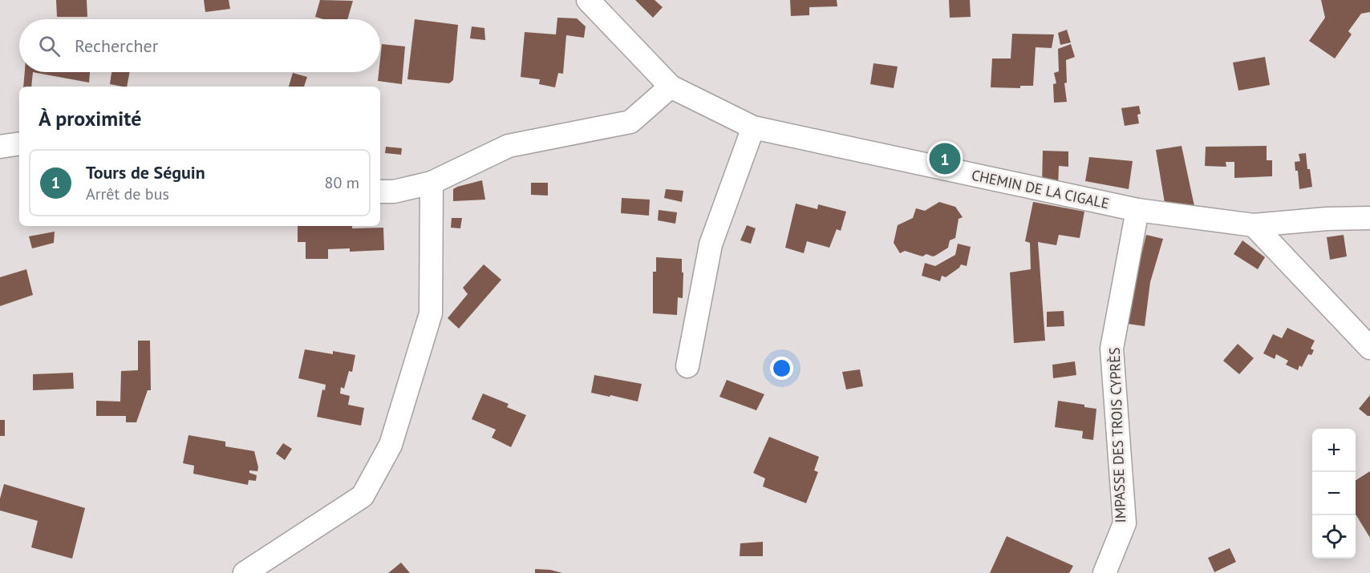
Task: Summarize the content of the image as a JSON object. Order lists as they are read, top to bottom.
{
  "streets": {
    "street": ["CHEMIN DE LA CIGALE", "IMPASSE DES TROIS CYPRÈS"]
  },
  "crossings": [
    ["CHEMIN DE LA CIGALE", "IMPASSE DES TROIS CYPRÈS"]
  ],
  "page": {
    "search": "Rechercher",
    "heading": "À proximité",
    "pins": "1",
    "list": [
      {
        "mark": "1",
        "name": "Tours de Séguin",
        "note": "Arrêt de bus",
        "value": "80 m"
      }
    ],
    "map_buttons": ["+", "−"]
  }
}
